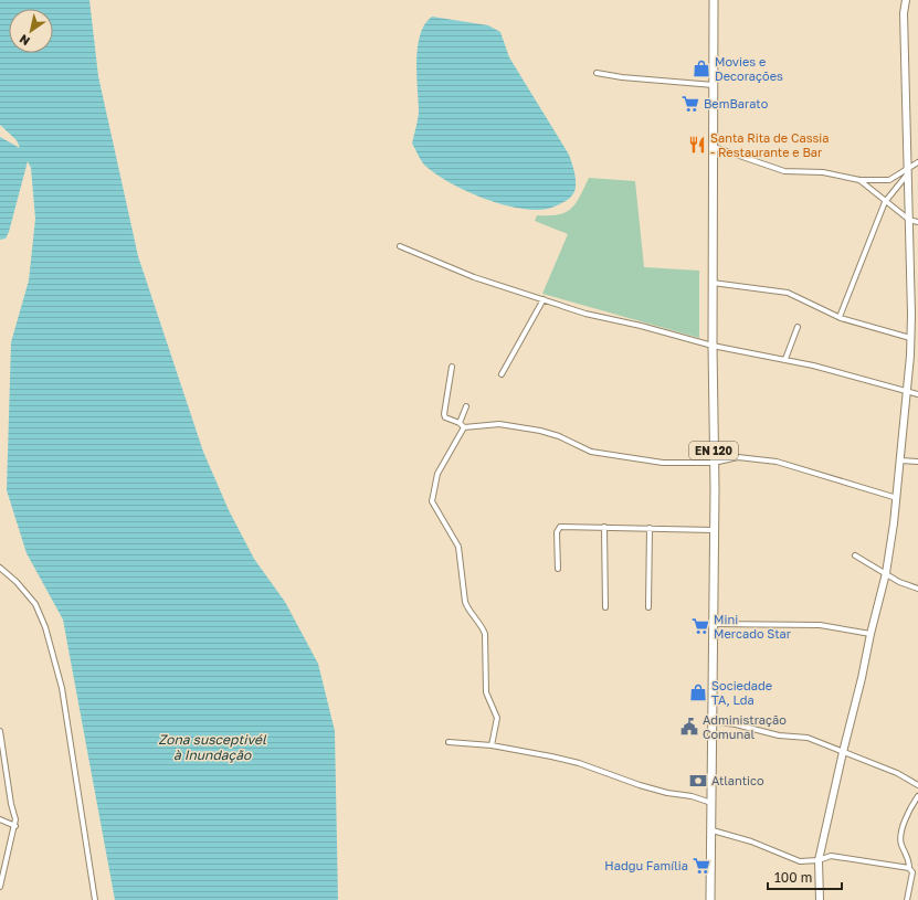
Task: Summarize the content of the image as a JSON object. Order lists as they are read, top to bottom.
{
  "streets": {
    "main road": ["EN 120"]
  },
  "water": ["Zona susceptivél à Inundação"],
  "places": {
    "shop": ["Movies e Decorações", "Sociedade TA, Lda"],
    "supermarket": ["BemBarato", "Mini Mercado Star", "Hadgu Família"],
    "restaurant": ["Santa Rita de Cassia - Restaurante e Bar"],
    "public building": ["Administração Comunal"],
    "bank": ["Atlantico"]
  },
  "scale_bar": "100 m",
  "north": "bottom left"
}
